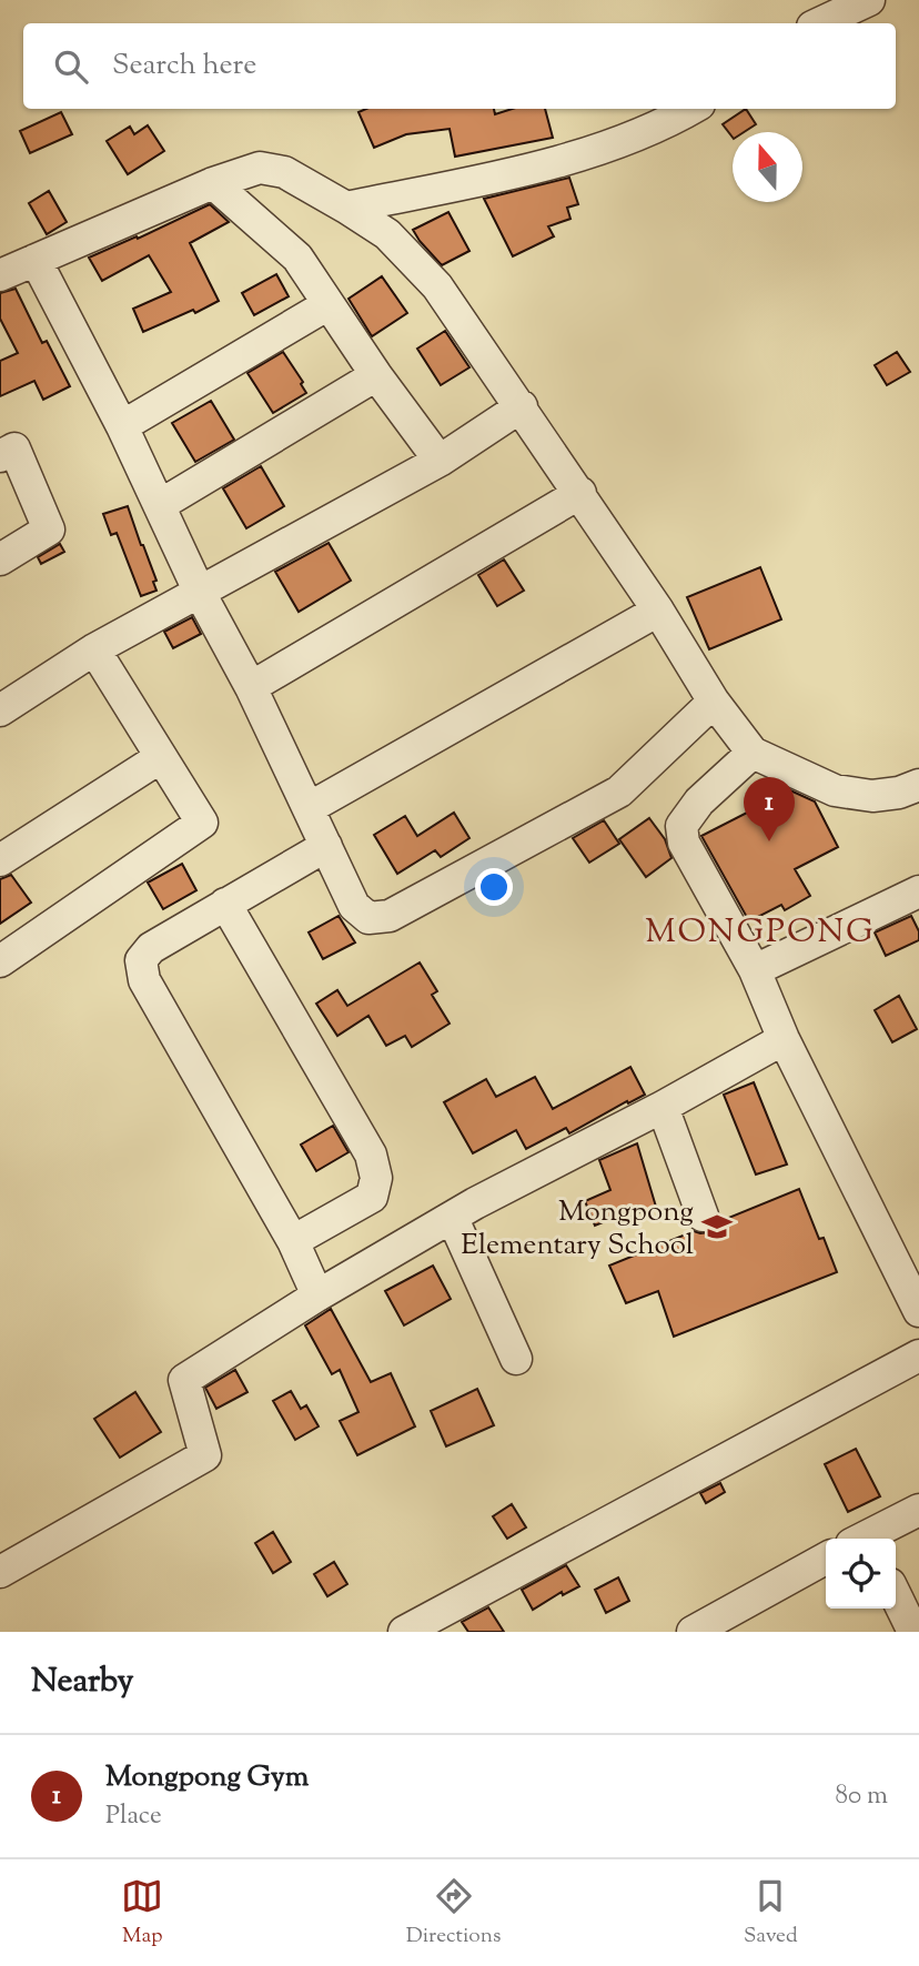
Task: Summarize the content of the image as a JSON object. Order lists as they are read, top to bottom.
{
  "districts": ["MONGPONG"],
  "places": {
    "school or university": ["Mongpong Elementary School"]
  },
  "north": "top",
  "page": {
    "search": "Search here",
    "pins": "1",
    "heading": "Nearby",
    "list": [
      {
        "mark": "1",
        "name": "Mongpong Gym",
        "note": "Place",
        "value": "80 m"
      }
    ],
    "nav": ["Map", "Directions", "Saved"]
  }
}
